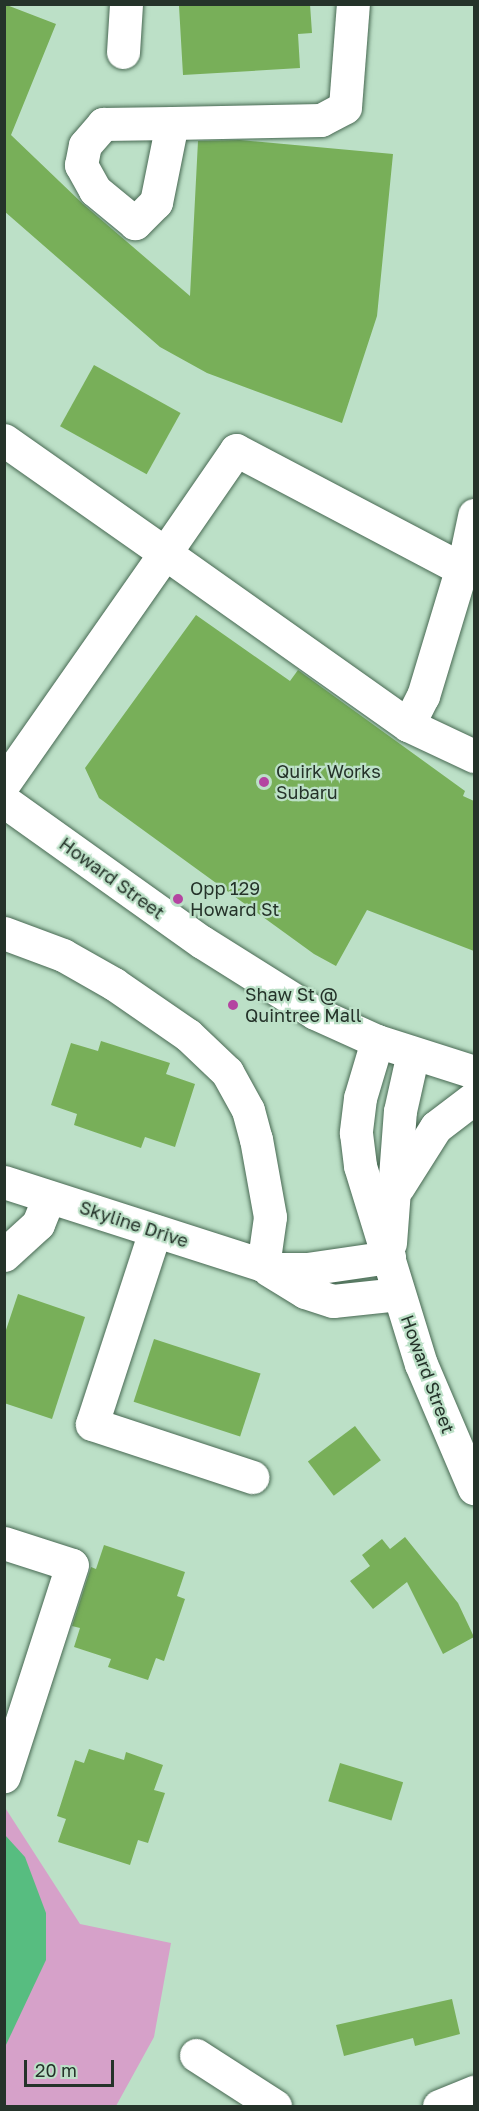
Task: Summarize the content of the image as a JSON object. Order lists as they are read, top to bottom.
{
  "streets": {
    "street": ["Howard Street", "Skyline Drive"]
  },
  "crossings": [
    ["Howard Street", "Skyline Drive"]
  ],
  "places": ["Quirk Works Subaru", "Opp 129 Howard St", "Shaw St @ Quintree Mall"],
  "scale_bar": "20 m"
}
